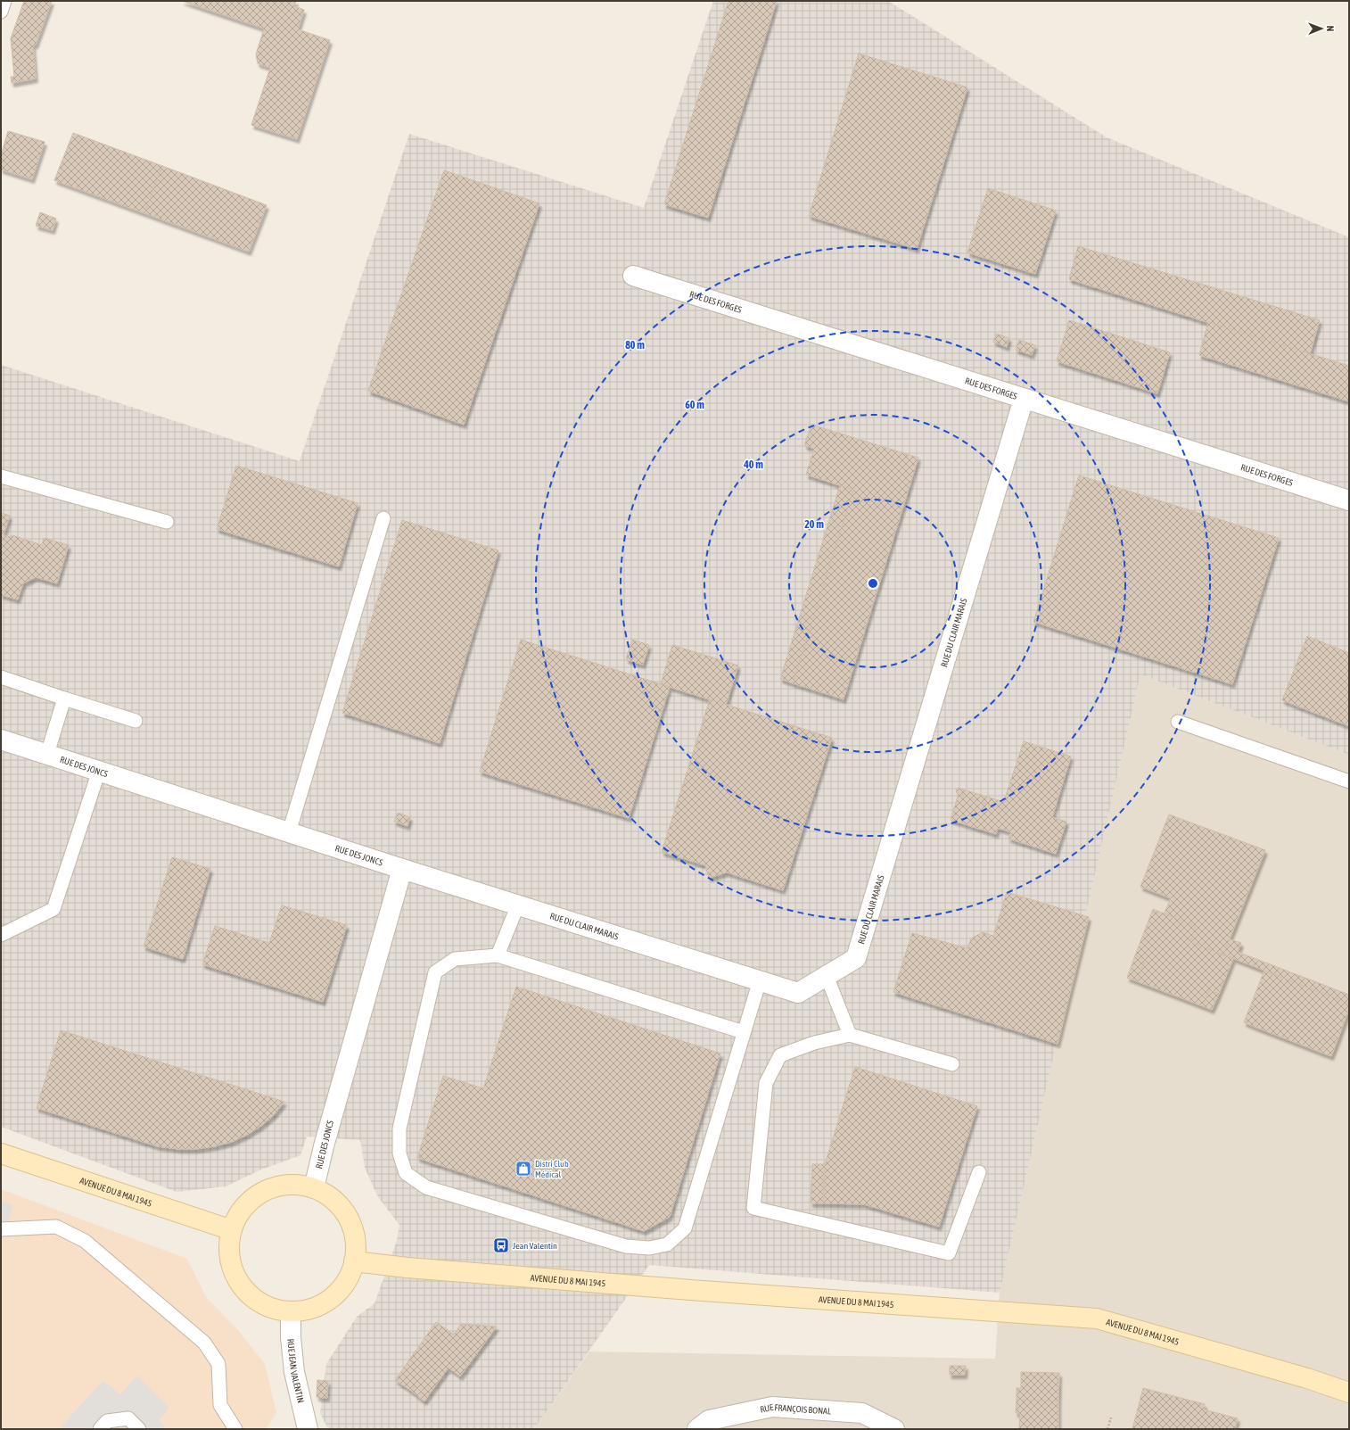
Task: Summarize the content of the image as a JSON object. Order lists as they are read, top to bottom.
{
  "streets": {
    "main road": ["AVENUE DU 8 MAI 1945"],
    "street": [
      "RUE DES FORGES",
      "RUE DU CLAIR MARAIS",
      "RUE DES JONCS",
      "RUE JEAN VALENTIN",
      "RUE FRANÇOIS BONAL"
    ]
  },
  "crossings": [
    ["RUE DES FORGES", "RUE DU CLAIR MARAIS"],
    ["RUE DU CLAIR MARAIS", "RUE DES JONCS"],
    ["RUE DES JONCS", "AVENUE DU 8 MAI 1945"],
    ["RUE DES JONCS", "RUE JEAN VALENTIN"],
    ["AVENUE DU 8 MAI 1945", "RUE JEAN VALENTIN"]
  ],
  "places": {
    "shop": ["Distri Club Médical"],
    "bus stop": ["Jean Valentin"]
  },
  "north": "right",
  "rings": [
    "80 m",
    "60 m",
    "40 m",
    "20 m"
  ]
}
